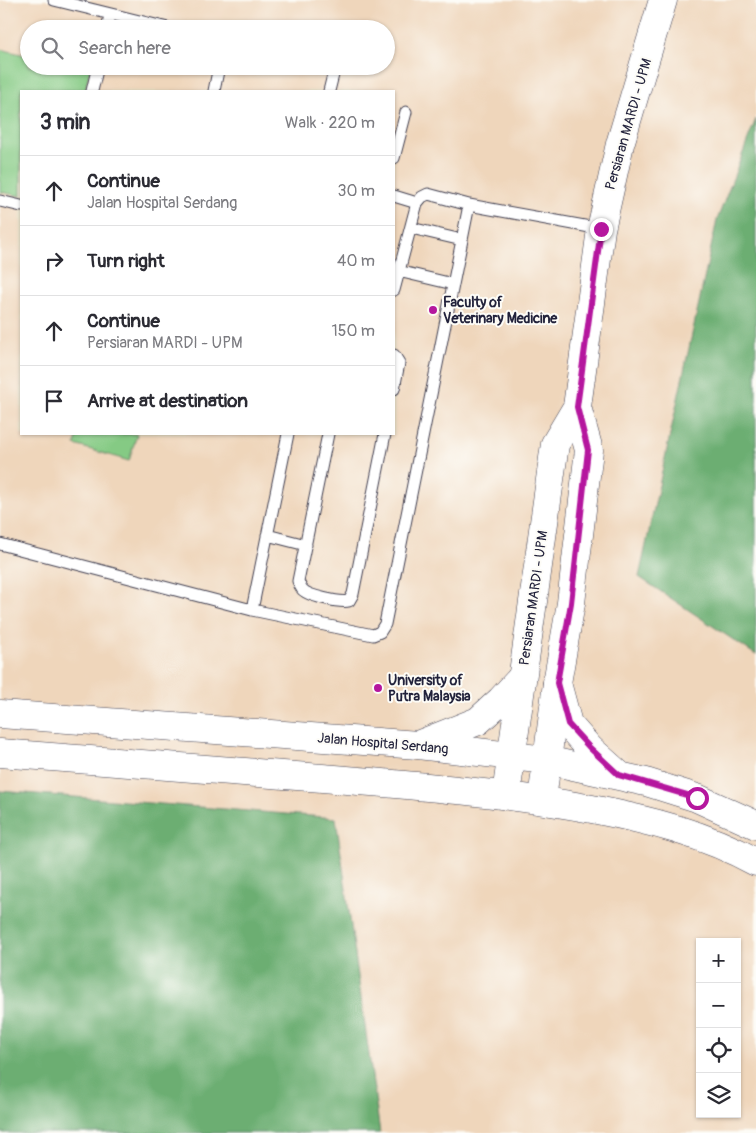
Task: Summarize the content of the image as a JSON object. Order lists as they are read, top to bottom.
{
  "streets": {
    "main road": ["Persiaran MARDI - UPM", "Jalan Hospital Serdang"]
  },
  "crossings": [
    ["Persiaran MARDI - UPM", "Jalan Hospital Serdang"]
  ],
  "places": ["Faculty of Veterinary Medicine", "University of Putra Malaysia"],
  "page": {
    "search": "Search here",
    "heading": ["3 min", "Walk · 220 m"],
    "list": [
      ["Continue", "Jalan Hospital Serdang", "30 m"],
      ["Turn right", "40 m"],
      ["Continue", "Persiaran MARDI - UPM", "150 m"],
      "Arrive at destination"
    ],
    "map_buttons": ["+", "−"]
  }
}
